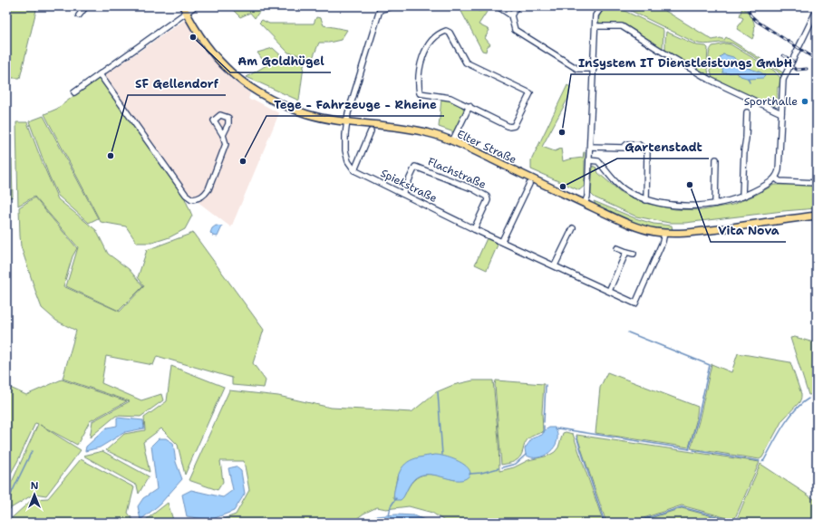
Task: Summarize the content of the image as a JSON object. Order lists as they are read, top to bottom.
{
  "streets": {
    "main road": ["Elter Straße"],
    "street": ["Flachstraße", "Spiekstraße"]
  },
  "crossings": [
    ["Elter Straße", "Spiekstraße"],
    ["Flachstraße", "Spiekstraße"]
  ],
  "places": [
    "Am Goldhügel",
    "Sporthalle",
    "InSystem IT Dienstleistungs GmbH",
    "SF Gellendorf",
    "Tege - Fahrzeuge - Rheine",
    "Vita Nova",
    "Gartenstadt"
  ],
  "north": "top"
}
